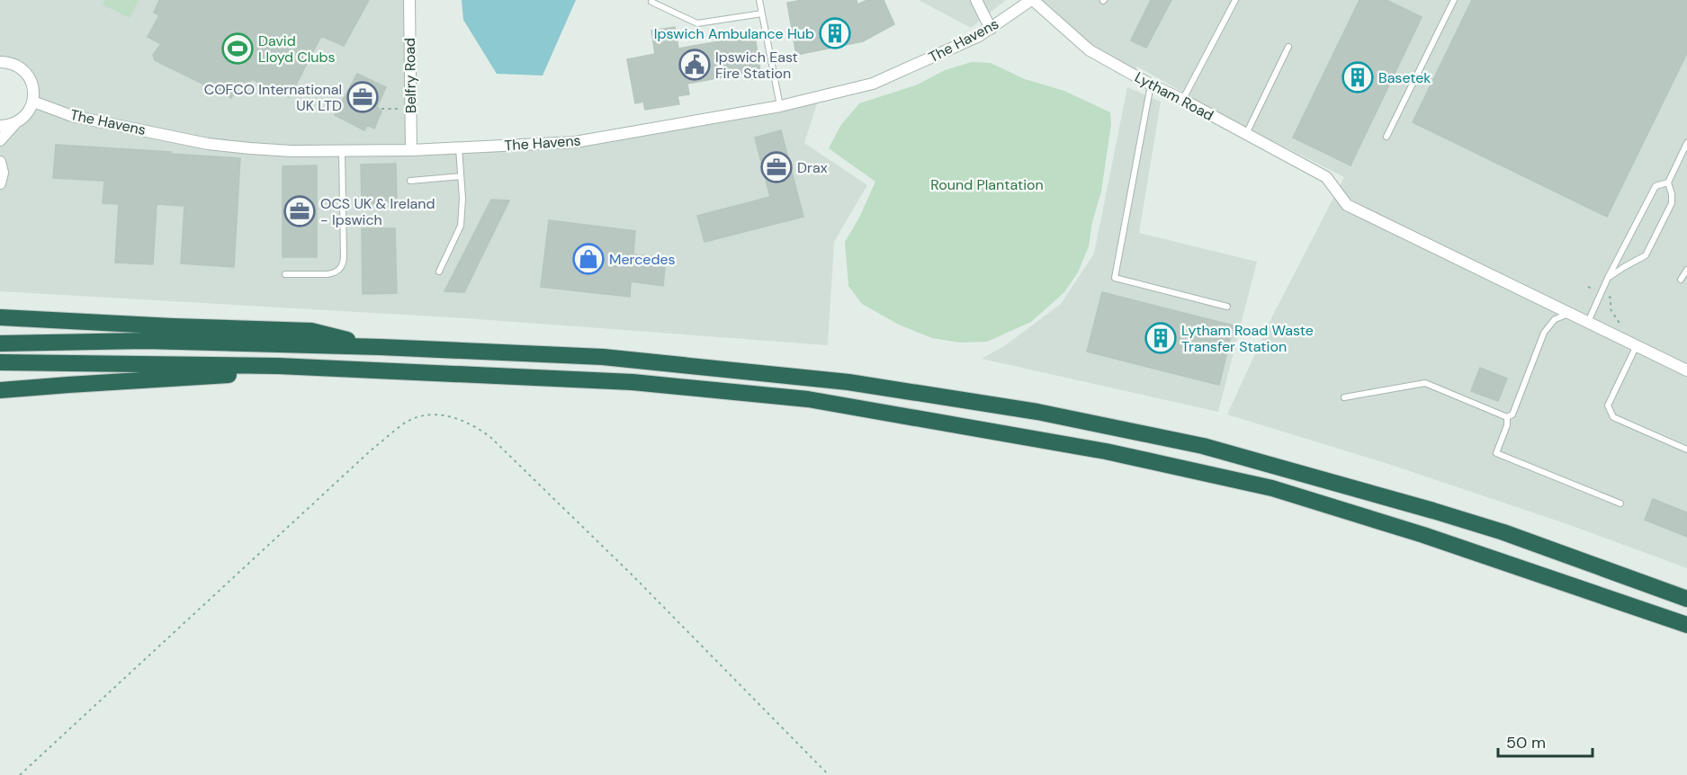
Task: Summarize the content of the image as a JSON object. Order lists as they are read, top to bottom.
{
  "streets": {
    "street": ["The Havens", "Belfry Road", "Lytham Road"]
  },
  "crossings": [
    ["The Havens", "Belfry Road"],
    ["The Havens", "Lytham Road"]
  ],
  "parks": ["Round Plantation"],
  "places": {
    "building": ["Ipswich Ambulance Hub", "Basetek", "Lytham Road Waste Transfer Station"],
    "sports": ["David Lloyd Clubs"],
    "public building": ["Ipswich East Fire Station"],
    "office": ["COFCO International UK LTD", "Drax", "OCS UK & Ireland - Ipswich"],
    "shop": ["Mercedes"]
  },
  "scale_bar": "50 m"
}
